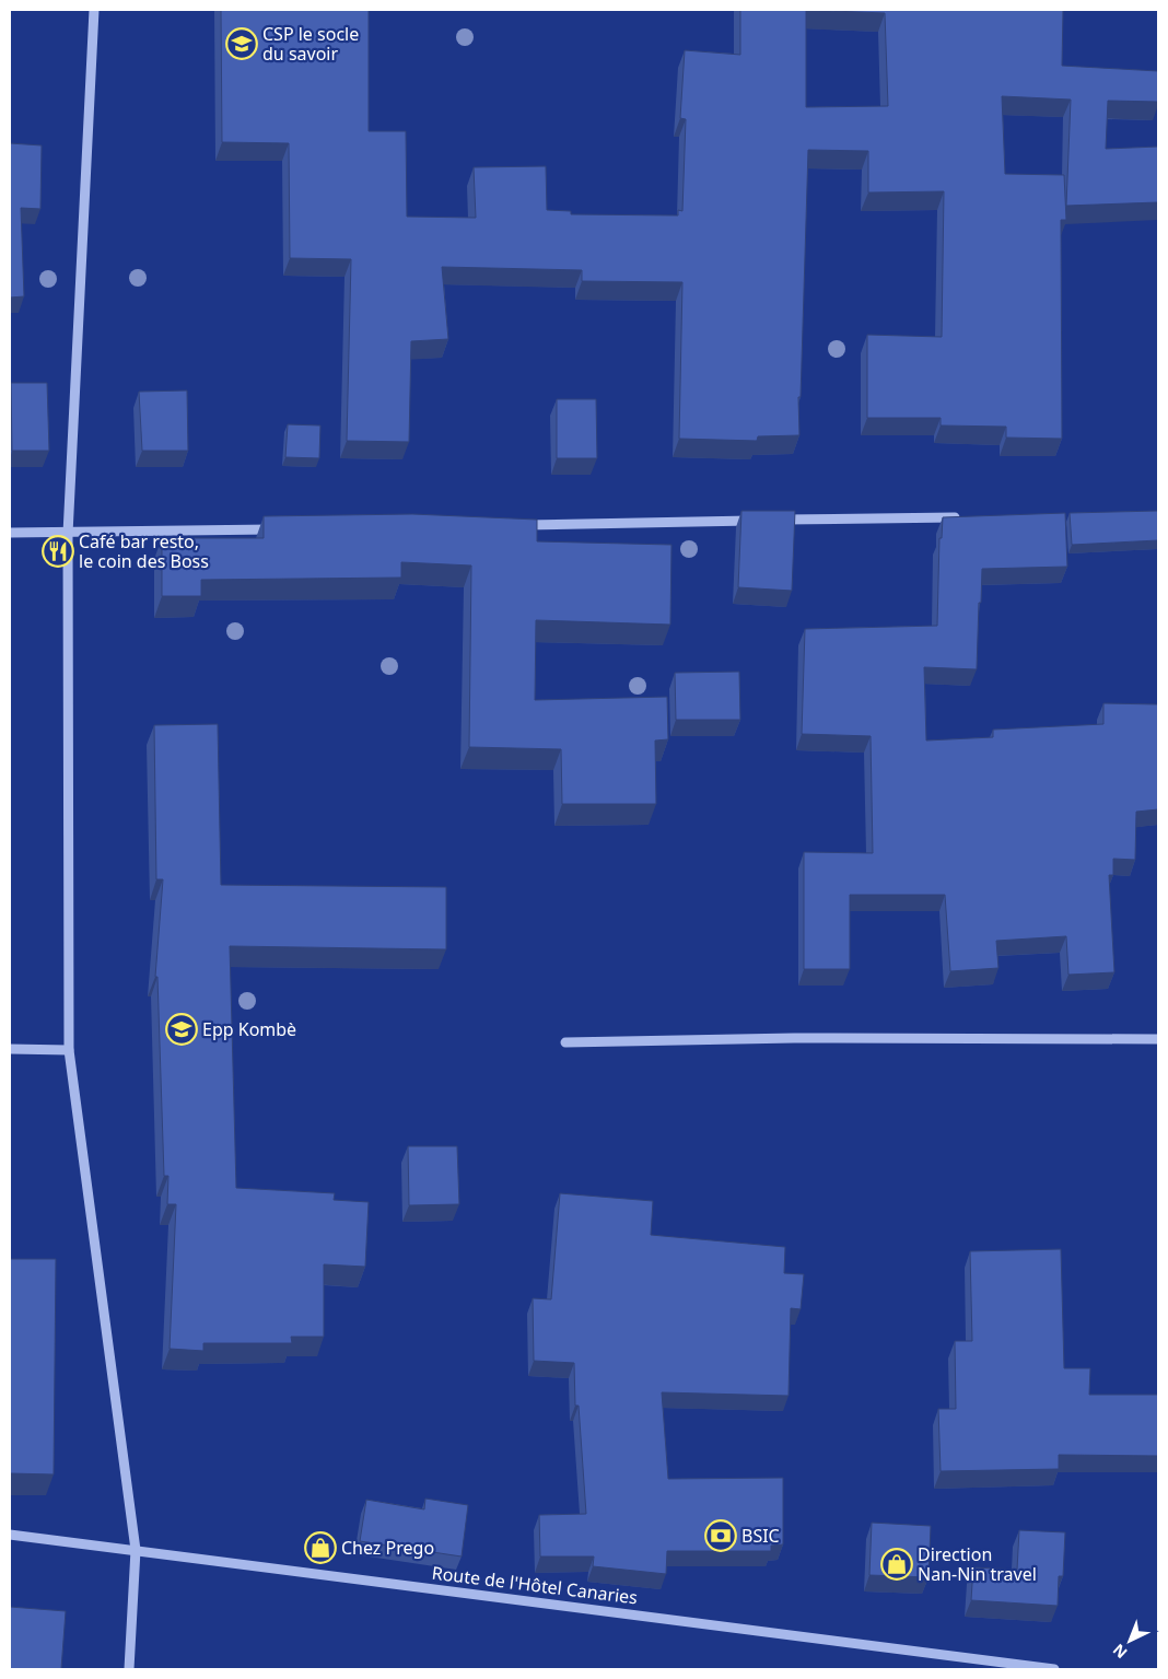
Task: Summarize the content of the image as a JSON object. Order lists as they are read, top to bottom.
{
  "streets": {
    "street": ["Route de l'Hôtel Canaries"]
  },
  "places": {
    "school or university": ["CSP le socle du savoir", "Epp Kombè"],
    "restaurant": ["Café bar resto, le coin des Boss"],
    "bank": ["BSIC"],
    "shop": ["Chez Prego", "Direction Nan-Nin travel"]
  },
  "north": "bottom left"
}
